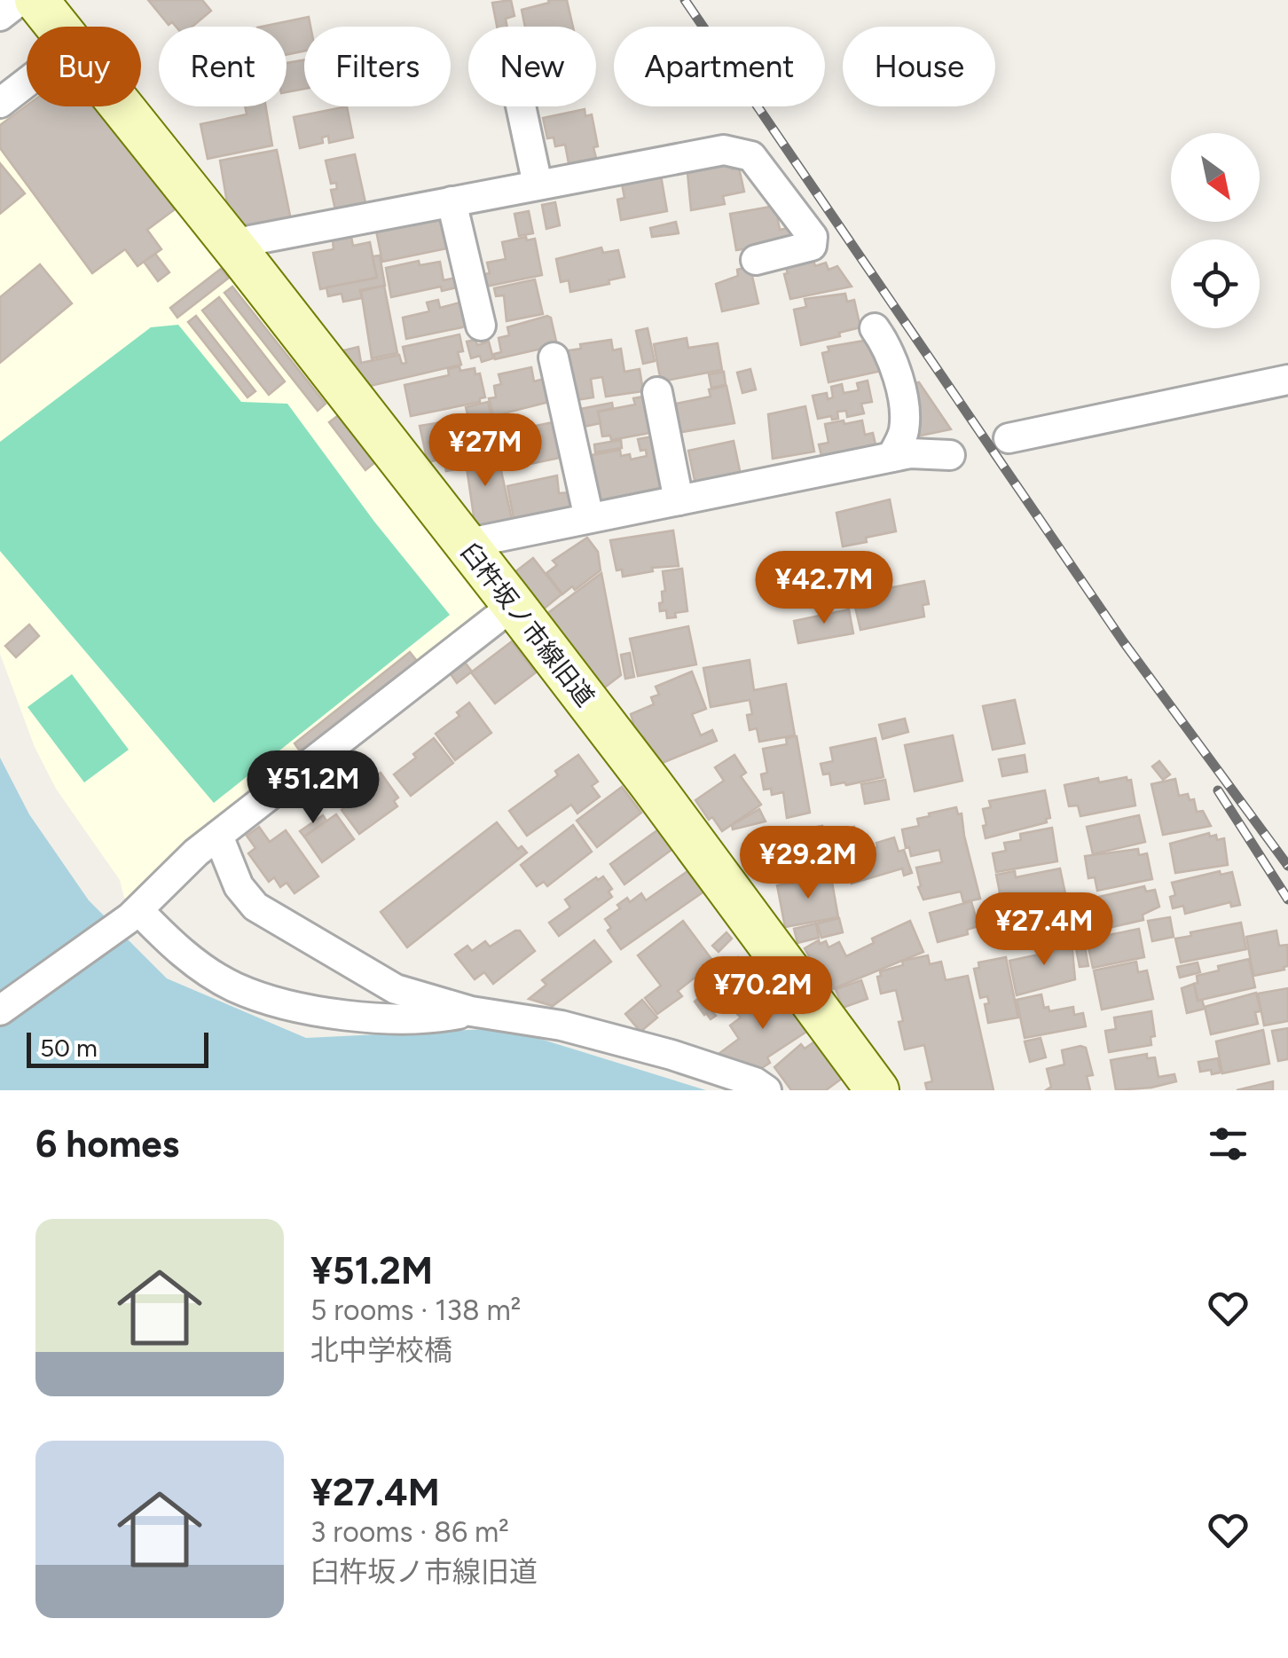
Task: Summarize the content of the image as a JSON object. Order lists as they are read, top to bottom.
{
  "streets": {
    "street": ["臼杵坂ノ市線旧道"]
  },
  "scale_bar": "50 m",
  "north": "bottom right",
  "page": {
    "chip": [
      "Buy",
      "Rent",
      "Filters",
      "New",
      "Apartment",
      "House"
    ],
    "price": [
      "¥27M",
      "¥42.7M",
      "¥51.2M",
      "¥29.2M",
      "¥27.4M",
      "¥70.2M"
    ],
    "scale": "50 m",
    "heading": "6 homes",
    "list": [
      {
        "name": "¥51.2M",
        "note": "5 rooms · 138 m² · 北中学校橋"
      },
      {
        "name": "¥27.4M",
        "note": "3 rooms · 86 m² · 臼杵坂ノ市線旧道"
      }
    ]
  }
}
